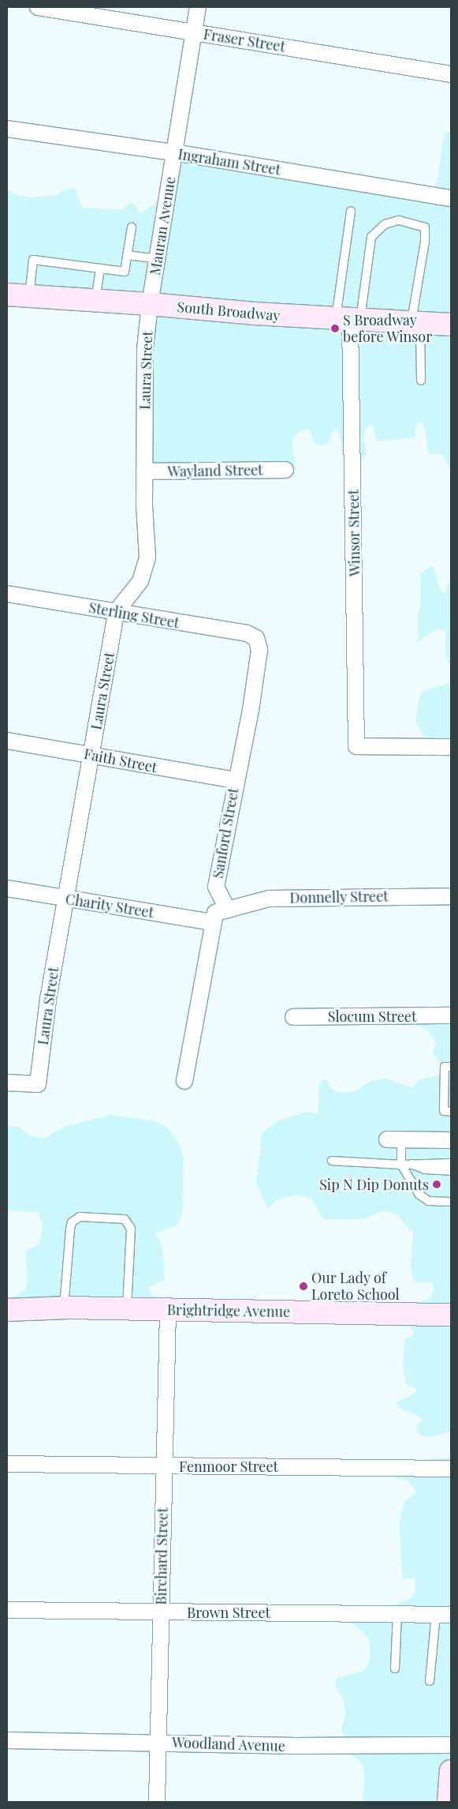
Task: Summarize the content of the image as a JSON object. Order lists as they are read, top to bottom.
{
  "streets": {
    "main road": ["South Broadway", "Brightridge Avenue"],
    "street": [
      "Fraser Street",
      "Ingraham Street",
      "Mauran Avenue",
      "Laura Street",
      "Wayland Street",
      "Winsor Street",
      "Sterling Street",
      "Faith Street",
      "Sanford Street",
      "Donnelly Street",
      "Charity Street",
      "Slocum Street",
      "Fenmoor Street",
      "Birchard Street",
      "Brown Street",
      "Woodland Avenue"
    ]
  },
  "crossings": [
    ["Fraser Street", "Mauran Avenue"],
    ["Ingraham Street", "Mauran Avenue"],
    ["Mauran Avenue", "South Broadway"],
    ["Mauran Avenue", "Laura Street"],
    ["South Broadway", "Laura Street"],
    ["South Broadway", "Winsor Street"],
    ["Laura Street", "Wayland Street"],
    ["Laura Street", "Sterling Street"],
    ["Laura Street", "Faith Street"],
    ["Laura Street", "Charity Street"],
    ["Sterling Street", "Sanford Street"],
    ["Faith Street", "Sanford Street"],
    ["Sanford Street", "Donnelly Street"],
    ["Brightridge Avenue", "Birchard Street"],
    ["Fenmoor Street", "Birchard Street"],
    ["Birchard Street", "Brown Street"],
    ["Birchard Street", "Woodland Avenue"]
  ],
  "places": ["S Broadway before Winsor", "Sip N Dip Donuts", "Our Lady of Loreto School"]
}
